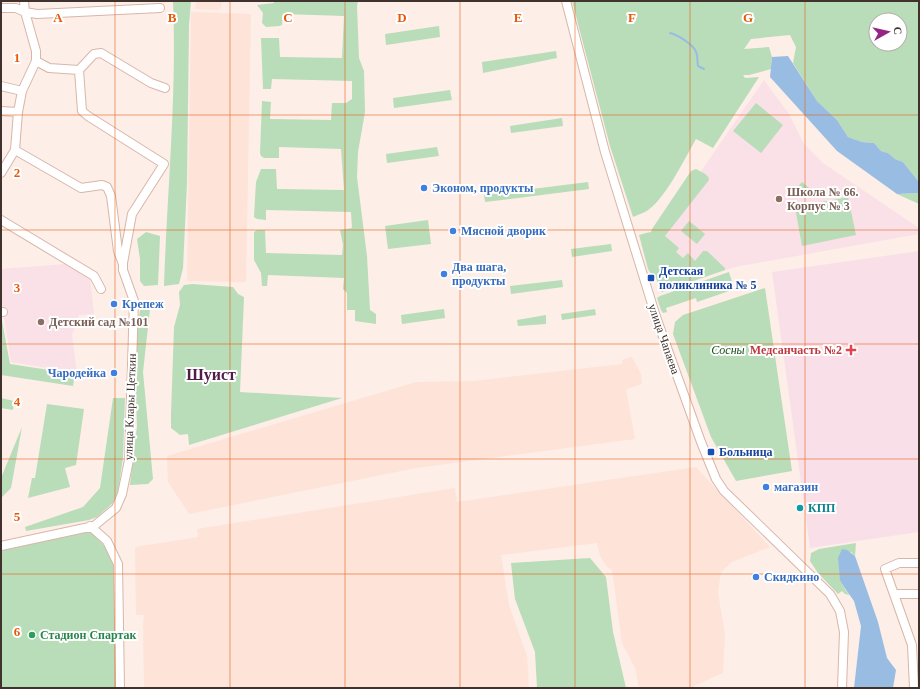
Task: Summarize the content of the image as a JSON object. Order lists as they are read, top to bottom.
{
  "streets": {
    "street": ["улица Чапаева", "улица Клары Цеткин"]
  },
  "districts": ["Шуист"],
  "parks": ["Сосны"],
  "places": {
    "other": [
      "Эконом, продукты",
      "Школа № 66. Корпус № 3",
      "Мясной дворик",
      "Два шага, продукты",
      "Крепеж",
      "Детский сад №101",
      "Чародейка",
      "магазин",
      "КПП",
      "Скидкино",
      "Стадион Спартак"
    ],
    "transit": ["Детская поликлиника № 5", "Больница"],
    "health": ["Медсанчасть №2"]
  },
  "north": "right",
  "grid": {
    "columns": [
      "A",
      "B",
      "C",
      "D",
      "E",
      "F",
      "G"
    ],
    "rows": [
      "1",
      "2",
      "3",
      "4",
      "5",
      "6"
    ]
  }
}
